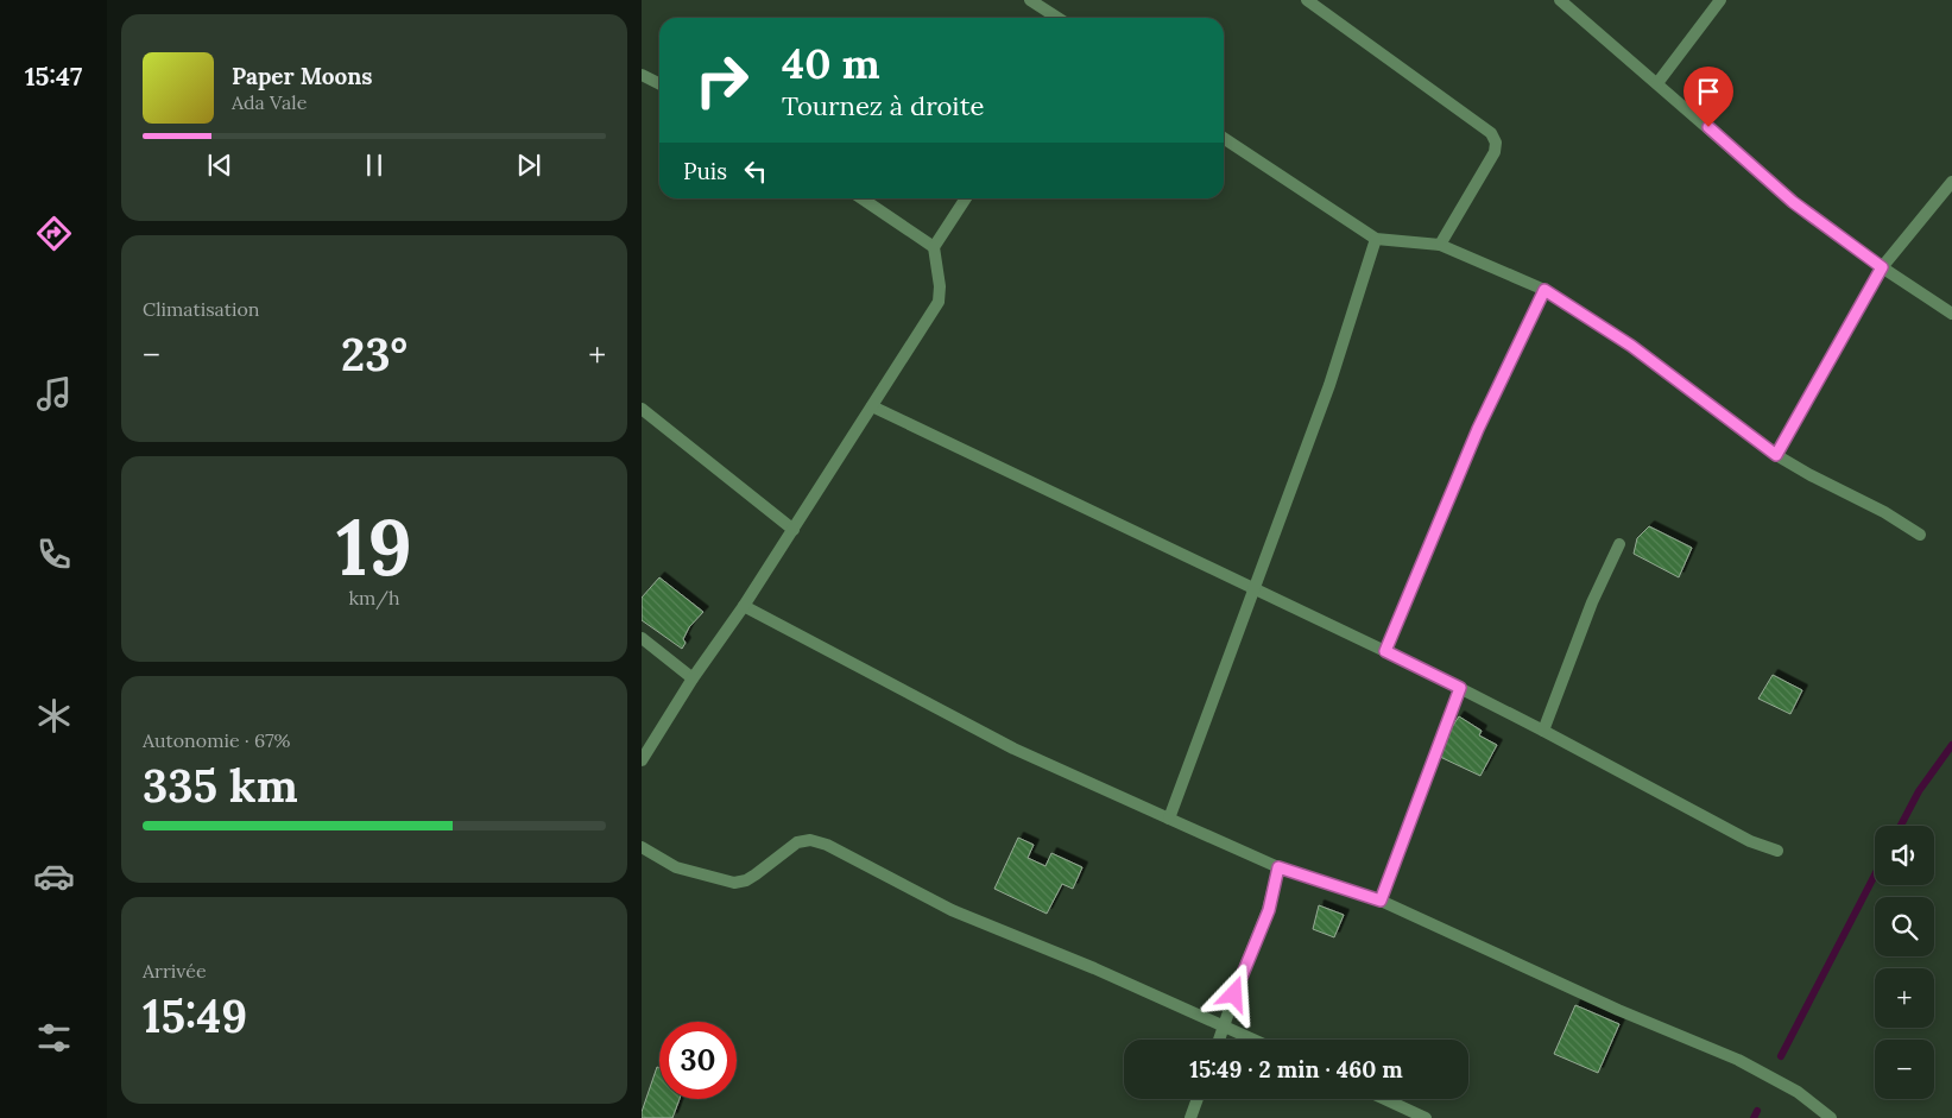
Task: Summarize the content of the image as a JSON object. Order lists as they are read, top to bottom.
{
  "page": {
    "tabs": "15:47",
    "turn": ["40 m", "Tournez à droite"],
    "song": ["Paper Moons", "Ada Vale"],
    "then": "Puis",
    "tile": [
      "Climatisation",
      ["19", "km/h"],
      ["Autonomie · 67%", "335 km"],
      ["Arrivée", "15:49"]
    ],
    "heat": ["−", "23°", "+"],
    "map_buttons": ["+", "−"],
    "limit": "30",
    "trip": "15:49 · 2 min · 460 m"
  }
}
